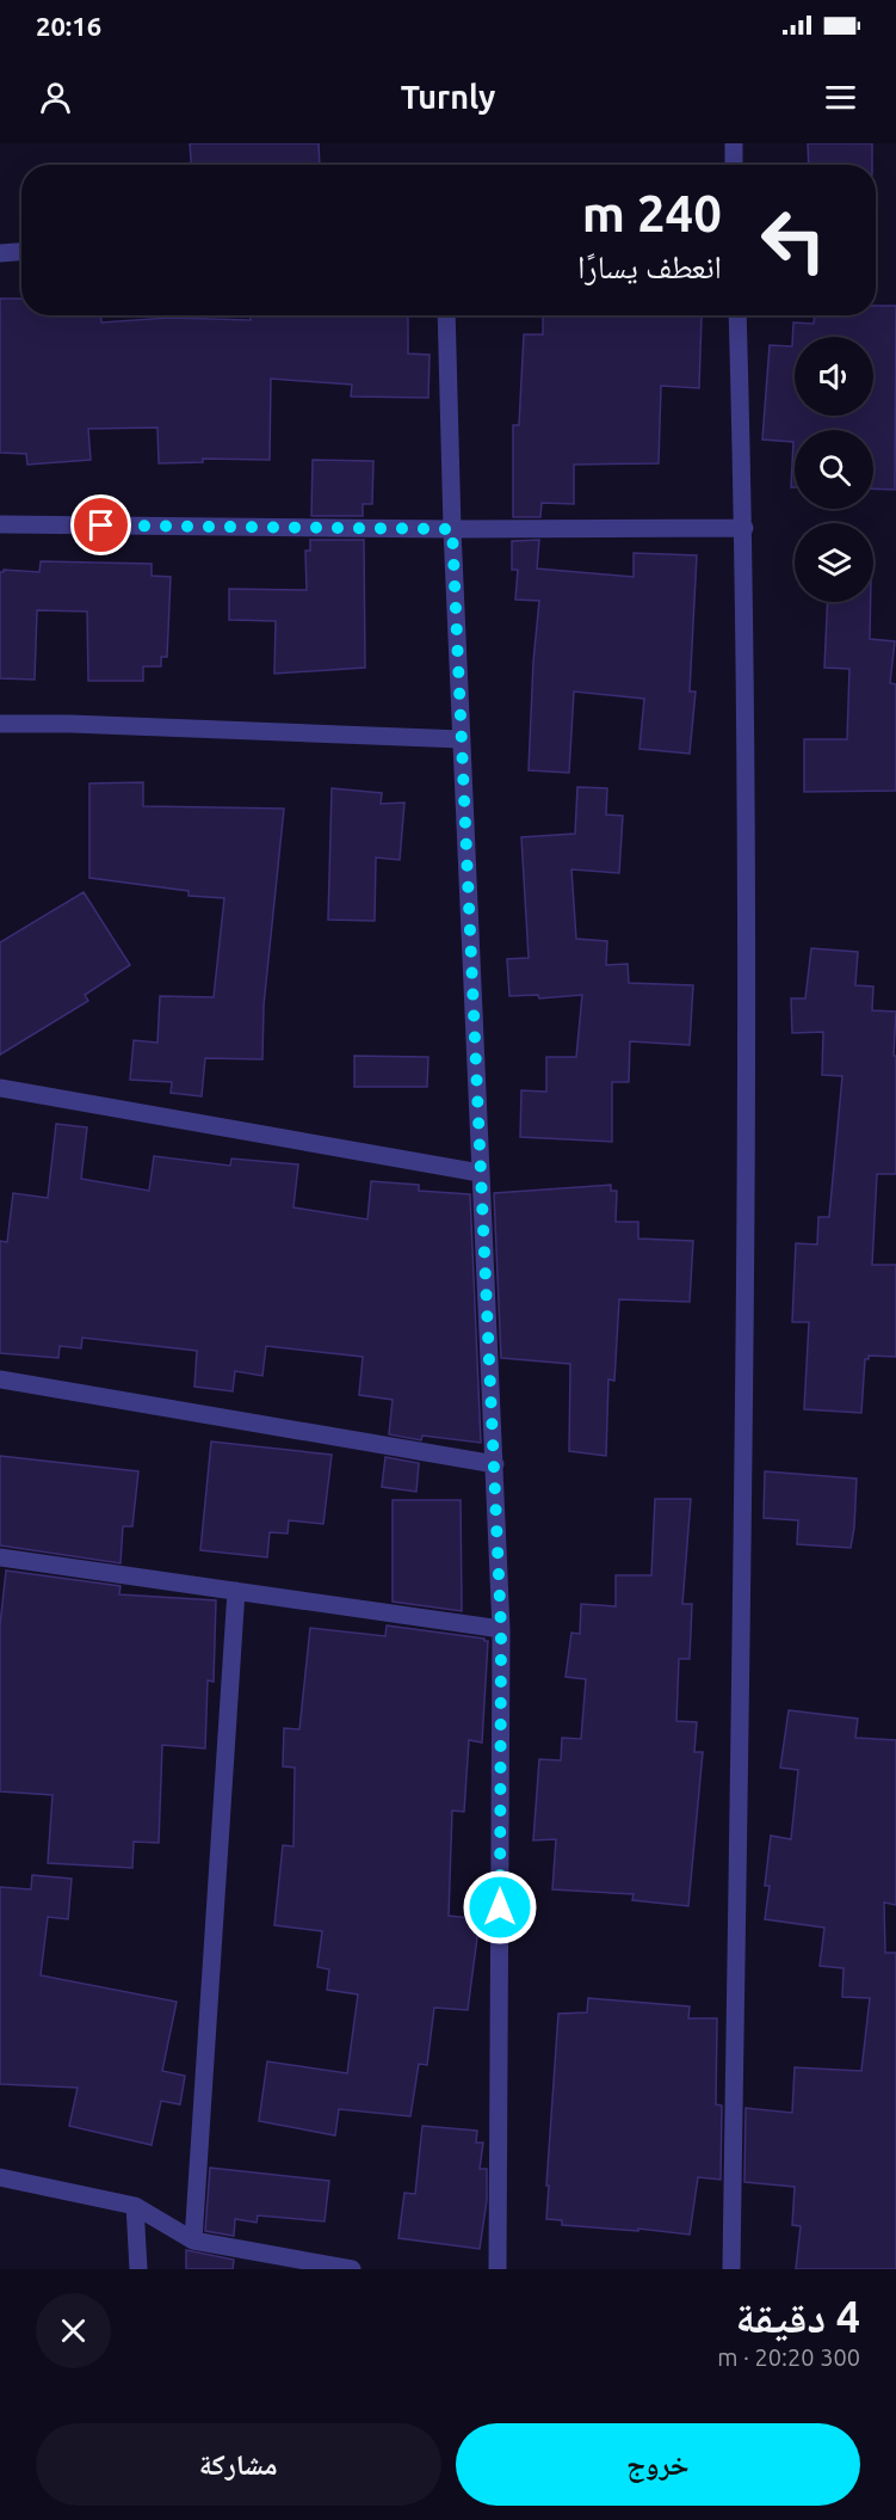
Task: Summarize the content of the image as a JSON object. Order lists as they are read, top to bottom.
{
  "page": {
    "status": "20:16",
    "header": "Turnly",
    "turn": ["240 m", "انعطف يسارًا"],
    "heading": ["4 دقيقة", "300 m · 20:20"],
    "buttons": ["خروج", "مشاركة"]
  }
}
